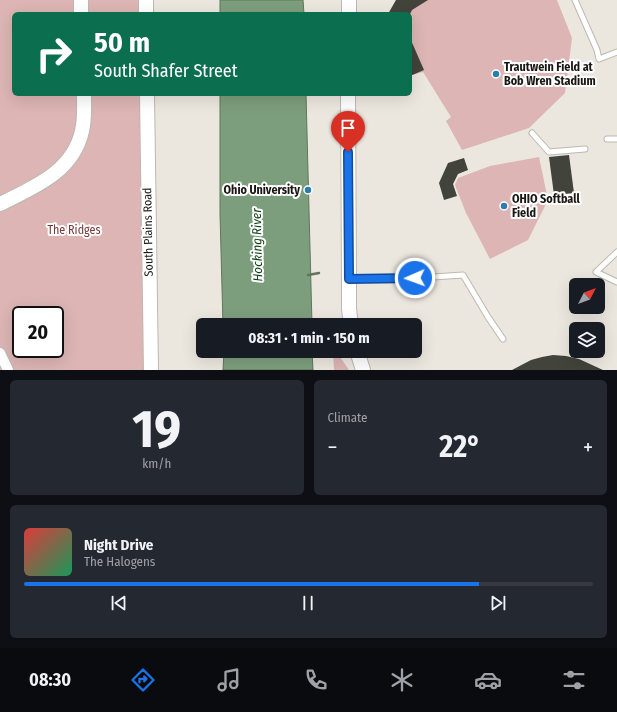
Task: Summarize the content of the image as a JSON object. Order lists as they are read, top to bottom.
{
  "streets": {
    "street": ["South Plains Road"]
  },
  "water": ["Hocking River"],
  "parks": ["The Ridges"],
  "places": ["Trautwein Field at Bob Wren Stadium", "Ohio University", "OHIO Softball Field"],
  "north": "top right",
  "page": {
    "turn": ["50 m", "South Shafer Street"],
    "limit": "20",
    "trip": "08:31 · 1 min · 150 m",
    "tile": [
      ["19", "km/h"],
      "Climate"
    ],
    "heat": ["−", "22°", "+"],
    "song": ["Night Drive", "The Halogens"],
    "tabs": "08:30"
  }
}
